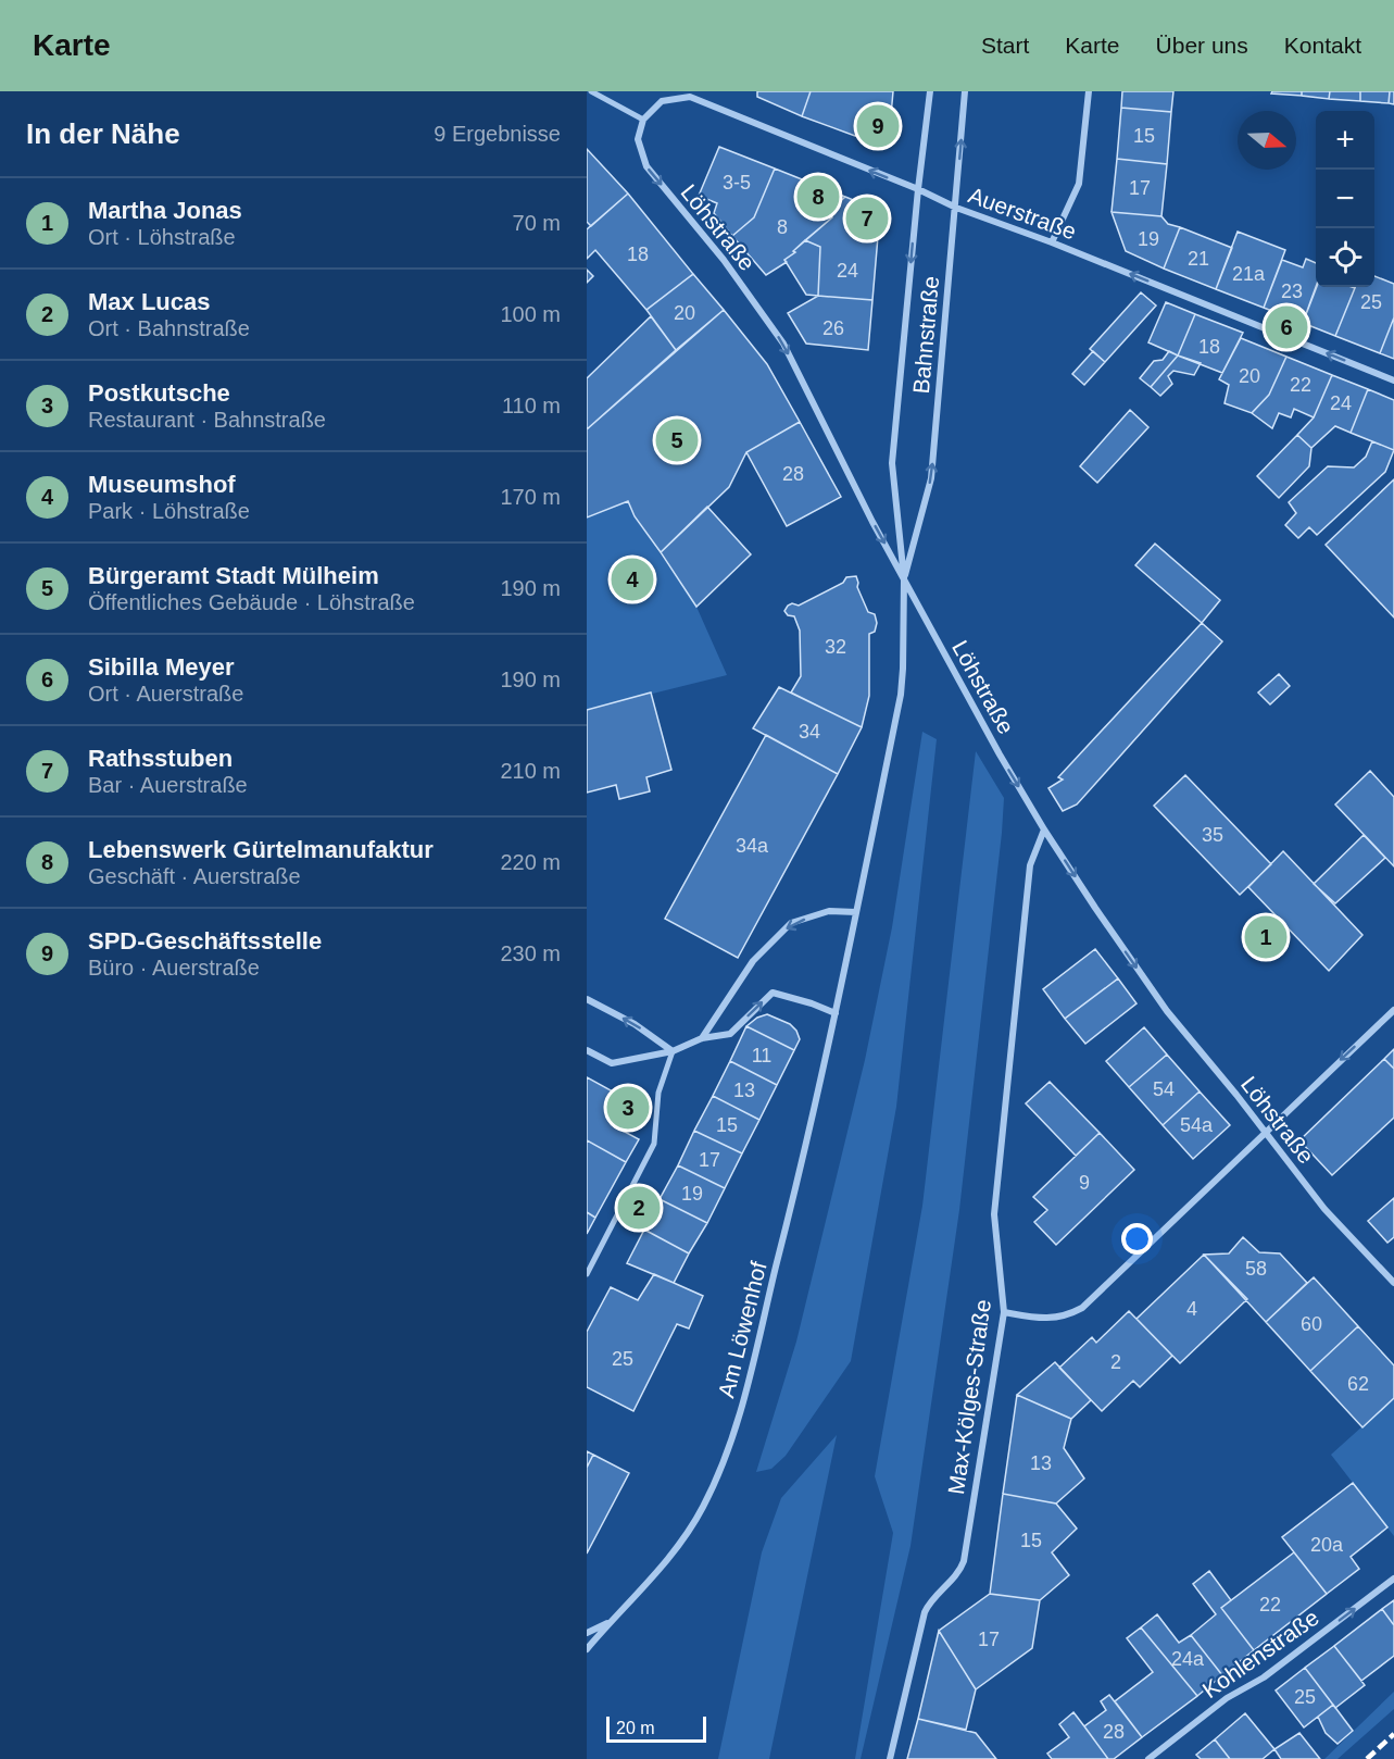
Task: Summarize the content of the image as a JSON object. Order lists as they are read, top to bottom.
{
  "streets": {
    "street": [
      "Auerstraße",
      "Löhstraße",
      "Bahnstraße",
      "Am Löwenhof",
      "Max-Kölges-Straße",
      "Kohlenstraße"
    ]
  },
  "crossings": [
    ["Auerstraße", "Löhstraße"],
    ["Auerstraße", "Bahnstraße"],
    ["Löhstraße", "Bahnstraße"],
    ["Löhstraße", "Max-Kölges-Straße"],
    ["Bahnstraße", "Am Löwenhof"]
  ],
  "one_way": ["Auerstraße", "Löhstraße", "Kohlenstraße"],
  "house_numbers": [
    "15",
    "3-5",
    "17",
    "8",
    "19",
    "18",
    "21",
    "24",
    "21a",
    "23",
    "25",
    "20",
    "26",
    "18",
    "20",
    "22",
    "24",
    "28",
    "32",
    "34",
    "35",
    "34a",
    "11",
    "54",
    "13",
    "15",
    "54a",
    "17",
    "9",
    "19",
    "58",
    "4",
    "60",
    "25",
    "2",
    "62",
    "13",
    "15",
    "20a",
    "22",
    "17",
    "24a",
    "25",
    "28"
  ],
  "scale_bar": "20 m",
  "north": "right",
  "page": {
    "header": "Karte",
    "nav": [
      "Start",
      "Karte",
      "Über uns",
      "Kontakt"
    ],
    "heading": ["In der Nähe", "9 Ergebnisse"],
    "pins": [
      "9",
      "8",
      "7",
      "6",
      "5",
      "4",
      "1",
      "3",
      "2"
    ],
    "map_buttons": ["+", "−"],
    "list": [
      {
        "mark": "1",
        "name": "Martha Jonas",
        "note": "Ort · Löhstraße",
        "value": "70 m"
      },
      {
        "mark": "2",
        "name": "Max Lucas",
        "note": "Ort · Bahnstraße",
        "value": "100 m"
      },
      {
        "mark": "3",
        "name": "Postkutsche",
        "note": "Restaurant · Bahnstraße",
        "value": "110 m"
      },
      {
        "mark": "4",
        "name": "Museumshof",
        "note": "Park · Löhstraße",
        "value": "170 m"
      },
      {
        "mark": "5",
        "name": "Bürgeramt Stadt Mülheim",
        "note": "Öffentliches Gebäude · Löhstraße",
        "value": "190 m"
      },
      {
        "mark": "6",
        "name": "Sibilla Meyer",
        "note": "Ort · Auerstraße",
        "value": "190 m"
      },
      {
        "mark": "7",
        "name": "Rathsstuben",
        "note": "Bar · Auerstraße",
        "value": "210 m"
      },
      {
        "mark": "8",
        "name": "Lebenswerk Gürtelmanufaktur",
        "note": "Geschäft · Auerstraße",
        "value": "220 m"
      },
      {
        "mark": "9",
        "name": "SPD-Geschäftsstelle",
        "note": "Büro · Auerstraße",
        "value": "230 m"
      }
    ],
    "scale": "20 m"
  }
}
